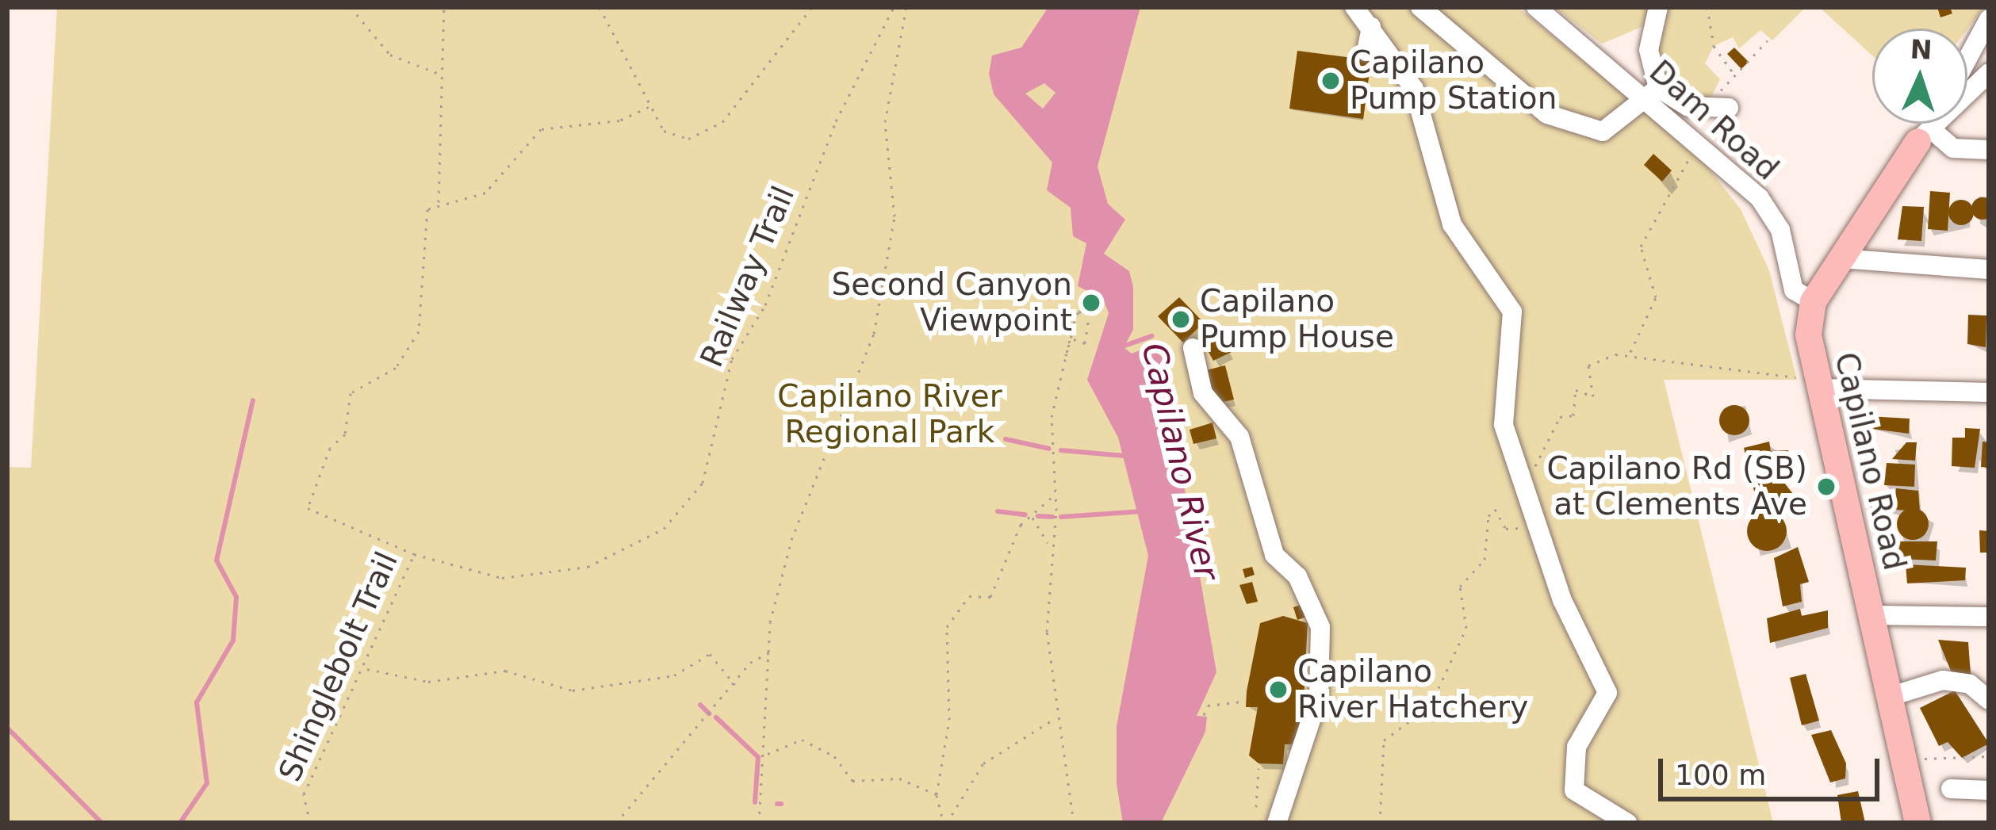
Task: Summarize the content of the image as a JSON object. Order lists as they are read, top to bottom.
{
  "streets": {
    "main road": ["Capilano Road"],
    "street": ["Dam Road"],
    "path": ["Railway Trail", "Shinglebolt Trail"]
  },
  "crossings": [
    ["Dam Road", "Capilano Road"],
    ["Railway Trail", "Shinglebolt Trail"]
  ],
  "water": ["Capilano River"],
  "parks": ["Capilano River Regional Park"],
  "places": [
    "Capilano Pump Station",
    "Second Canyon Viewpoint",
    "Capilano Pump House",
    "Capilano Rd (SB) at Clements Ave",
    "Capilano River Hatchery"
  ],
  "scale_bar": "100 m",
  "north": "top"
}
